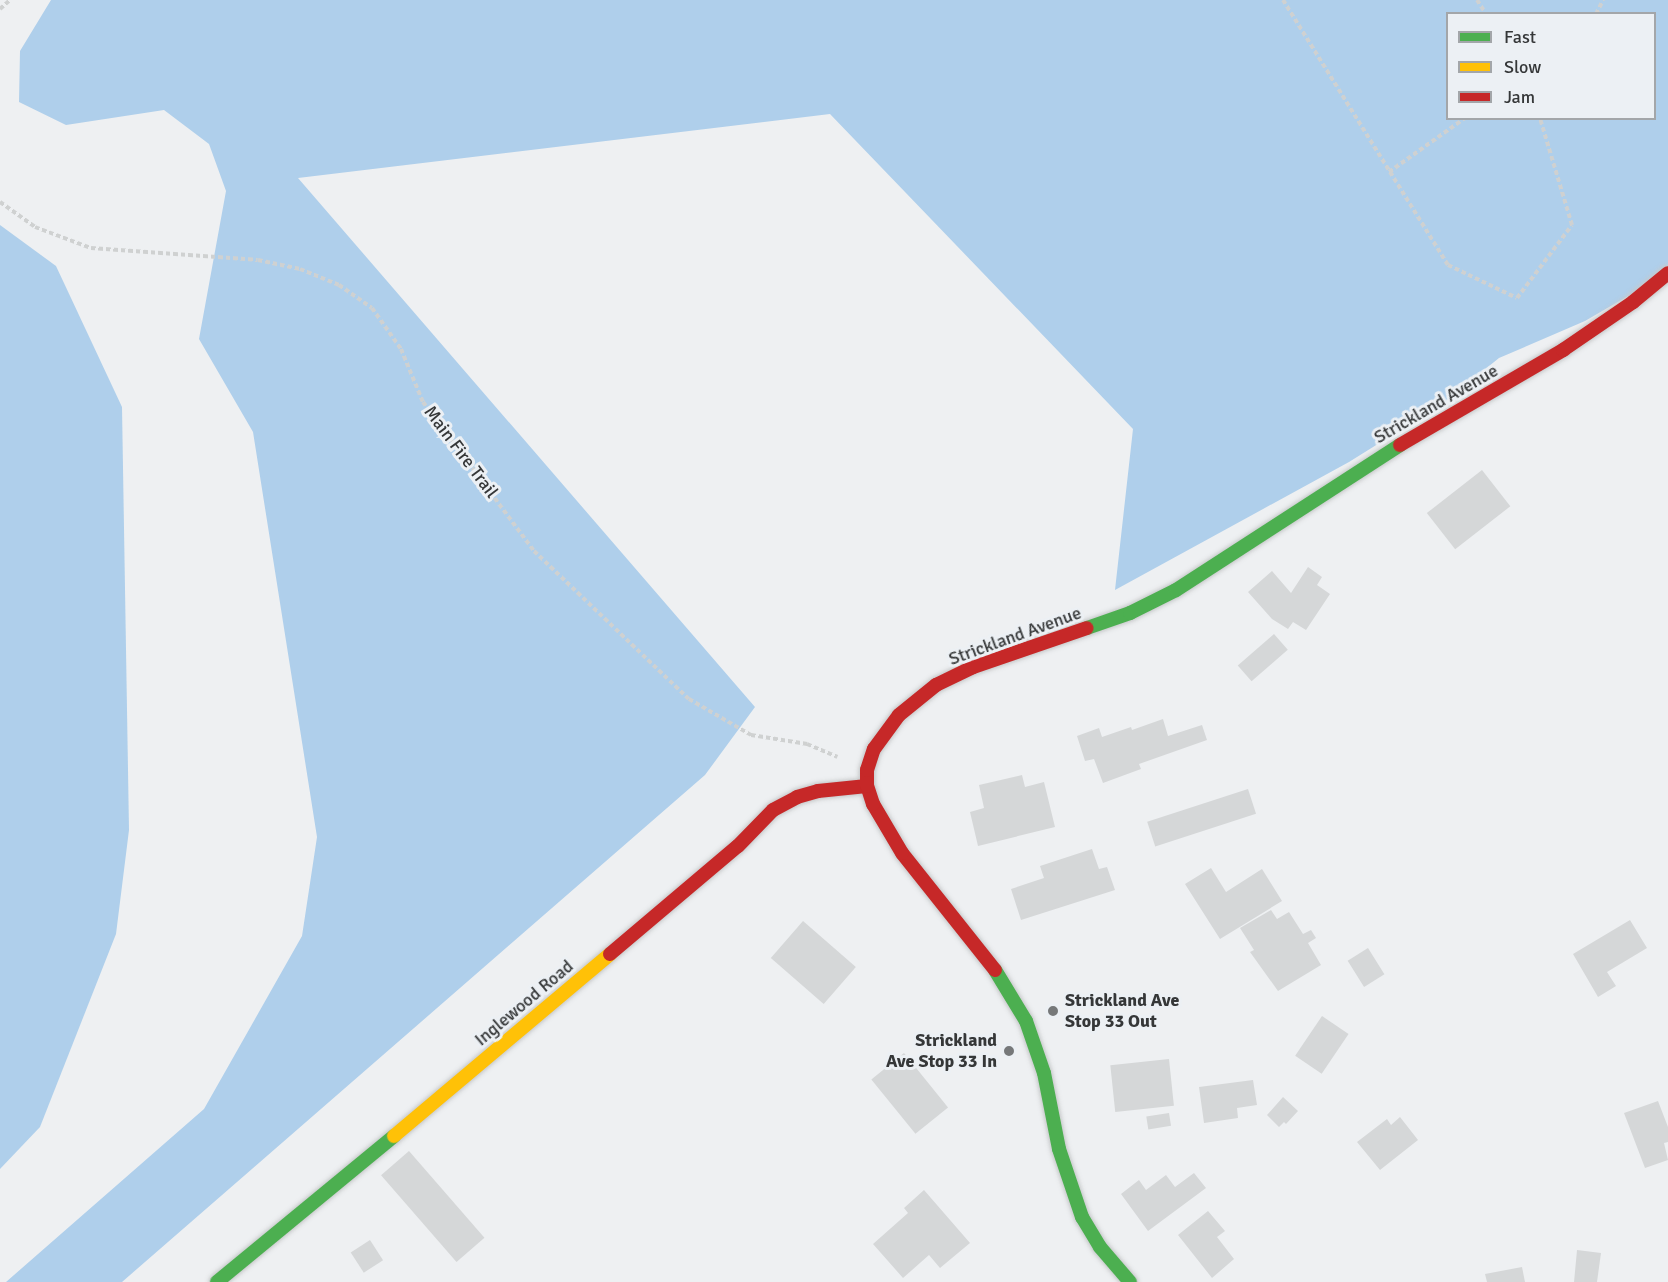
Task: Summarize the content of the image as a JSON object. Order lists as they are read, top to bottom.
{
  "streets": {
    "street": ["Strickland Avenue", "Inglewood Road"],
    "path": ["Main Fire Trail"]
  },
  "crossings": [
    ["Strickland Avenue", "Main Fire Trail"],
    ["Strickland Avenue", "Inglewood Road"]
  ],
  "places": ["Strickland Ave Stop 33 Out", "Strickland Ave Stop 33 In"],
  "legend": ["Fast", "Slow", "Jam"]
}
